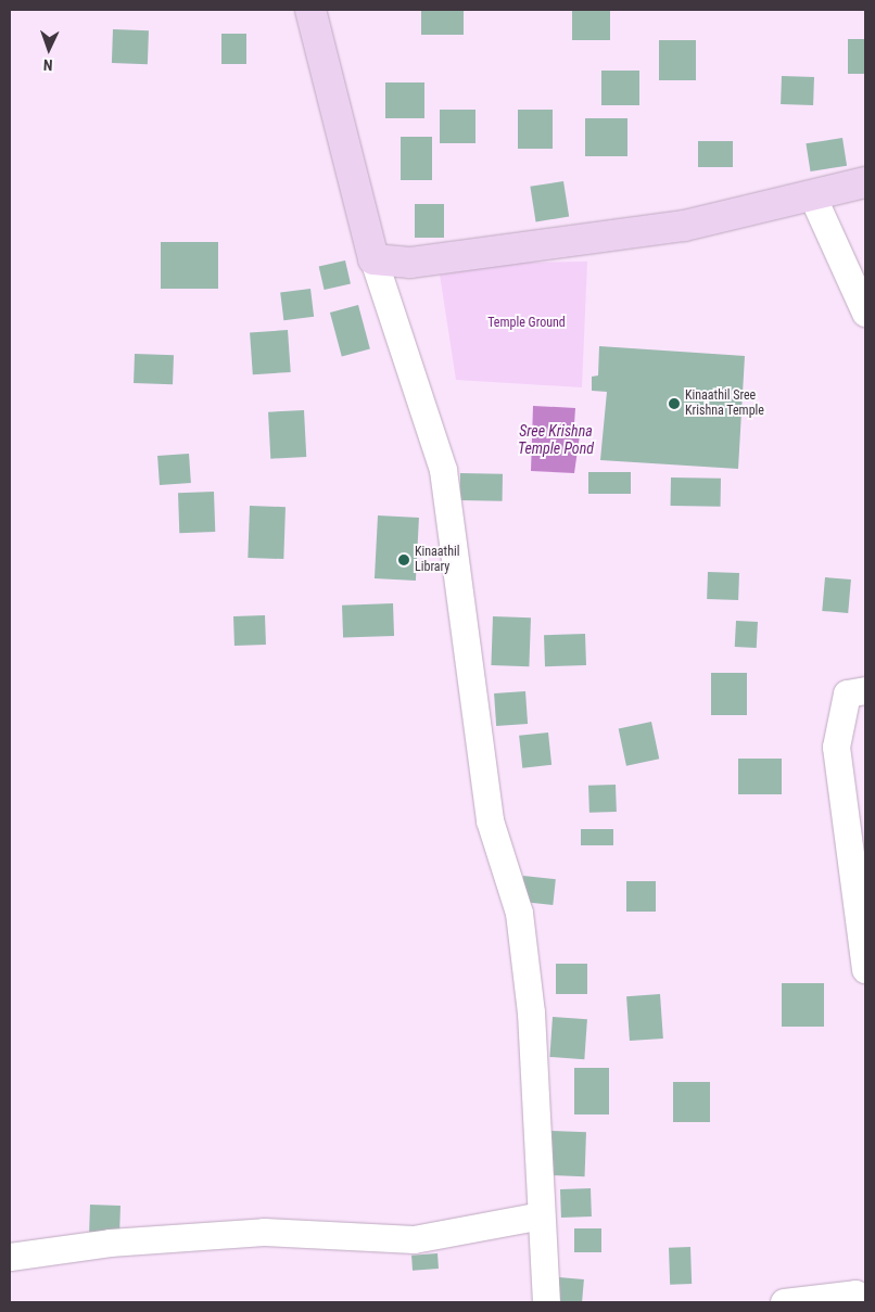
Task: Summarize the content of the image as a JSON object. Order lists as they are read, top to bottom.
{
  "water": ["Sree Krishna Temple Pond"],
  "parks": ["Temple Ground"],
  "places": ["Kinaathil Sree Krishna Temple", "Kinaathil Library"],
  "north": "bottom"
}
